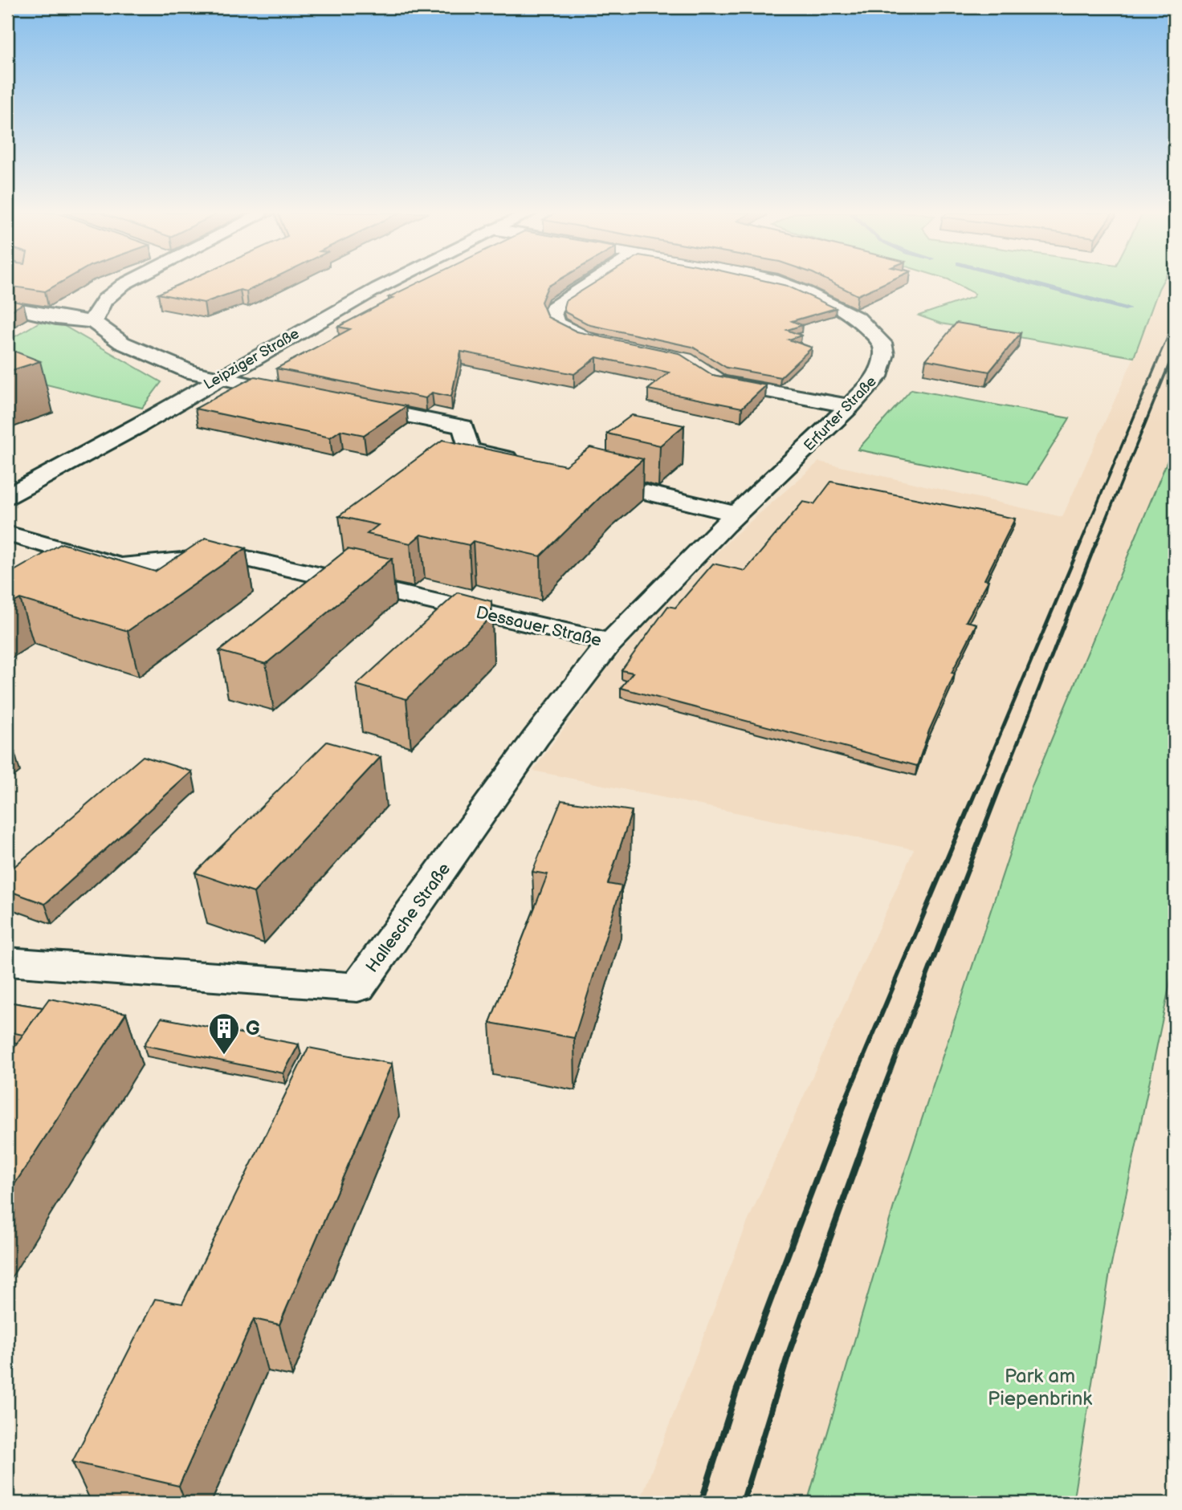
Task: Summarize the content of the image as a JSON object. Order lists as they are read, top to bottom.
{
  "streets": {
    "street": [
      "Leipziger Straße",
      "Erfurter Straße",
      "Dessauer Straße",
      "Hallesche Straße"
    ]
  },
  "crossings": [
    ["Erfurter Straße", "Dessauer Straße"],
    ["Erfurter Straße", "Hallesche Straße"],
    ["Dessauer Straße", "Hallesche Straße"]
  ],
  "parks": ["Park am Piepenbrink"],
  "places": {
    "building": ["G"]
  }
}
